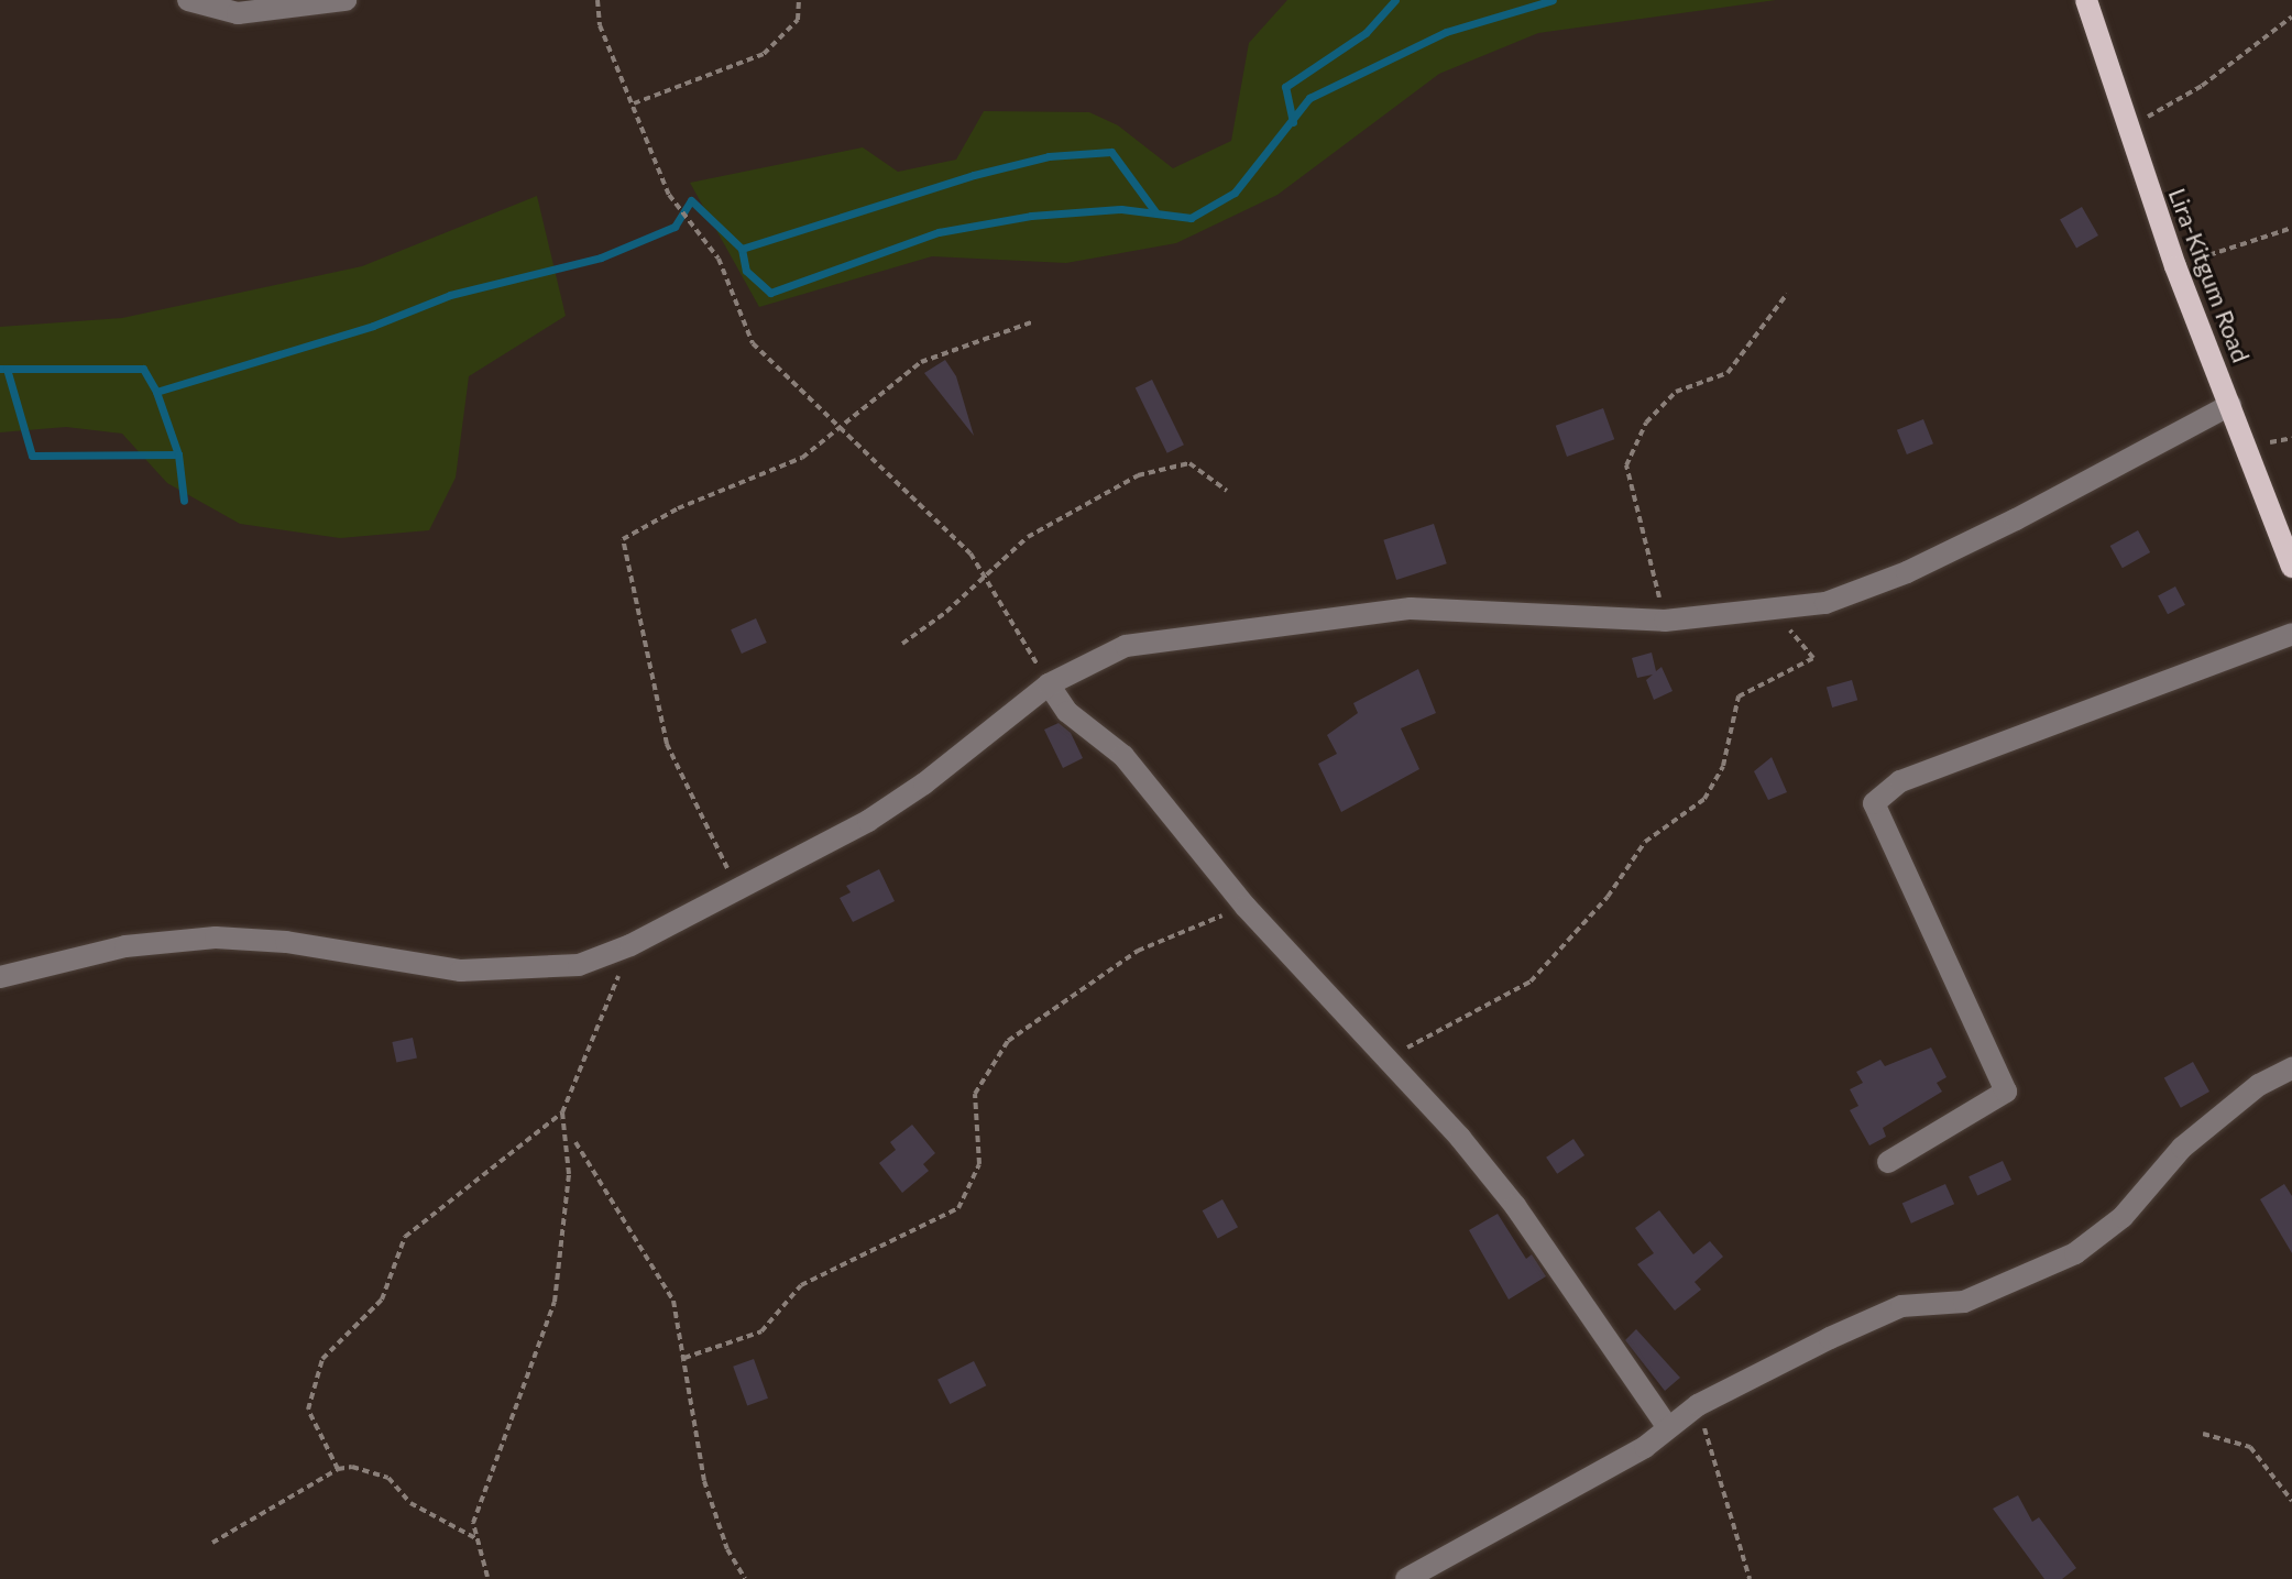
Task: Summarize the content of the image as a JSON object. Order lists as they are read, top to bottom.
{
  "streets": {
    "main road": ["Lira-Kitgum Road"]
  }
}
